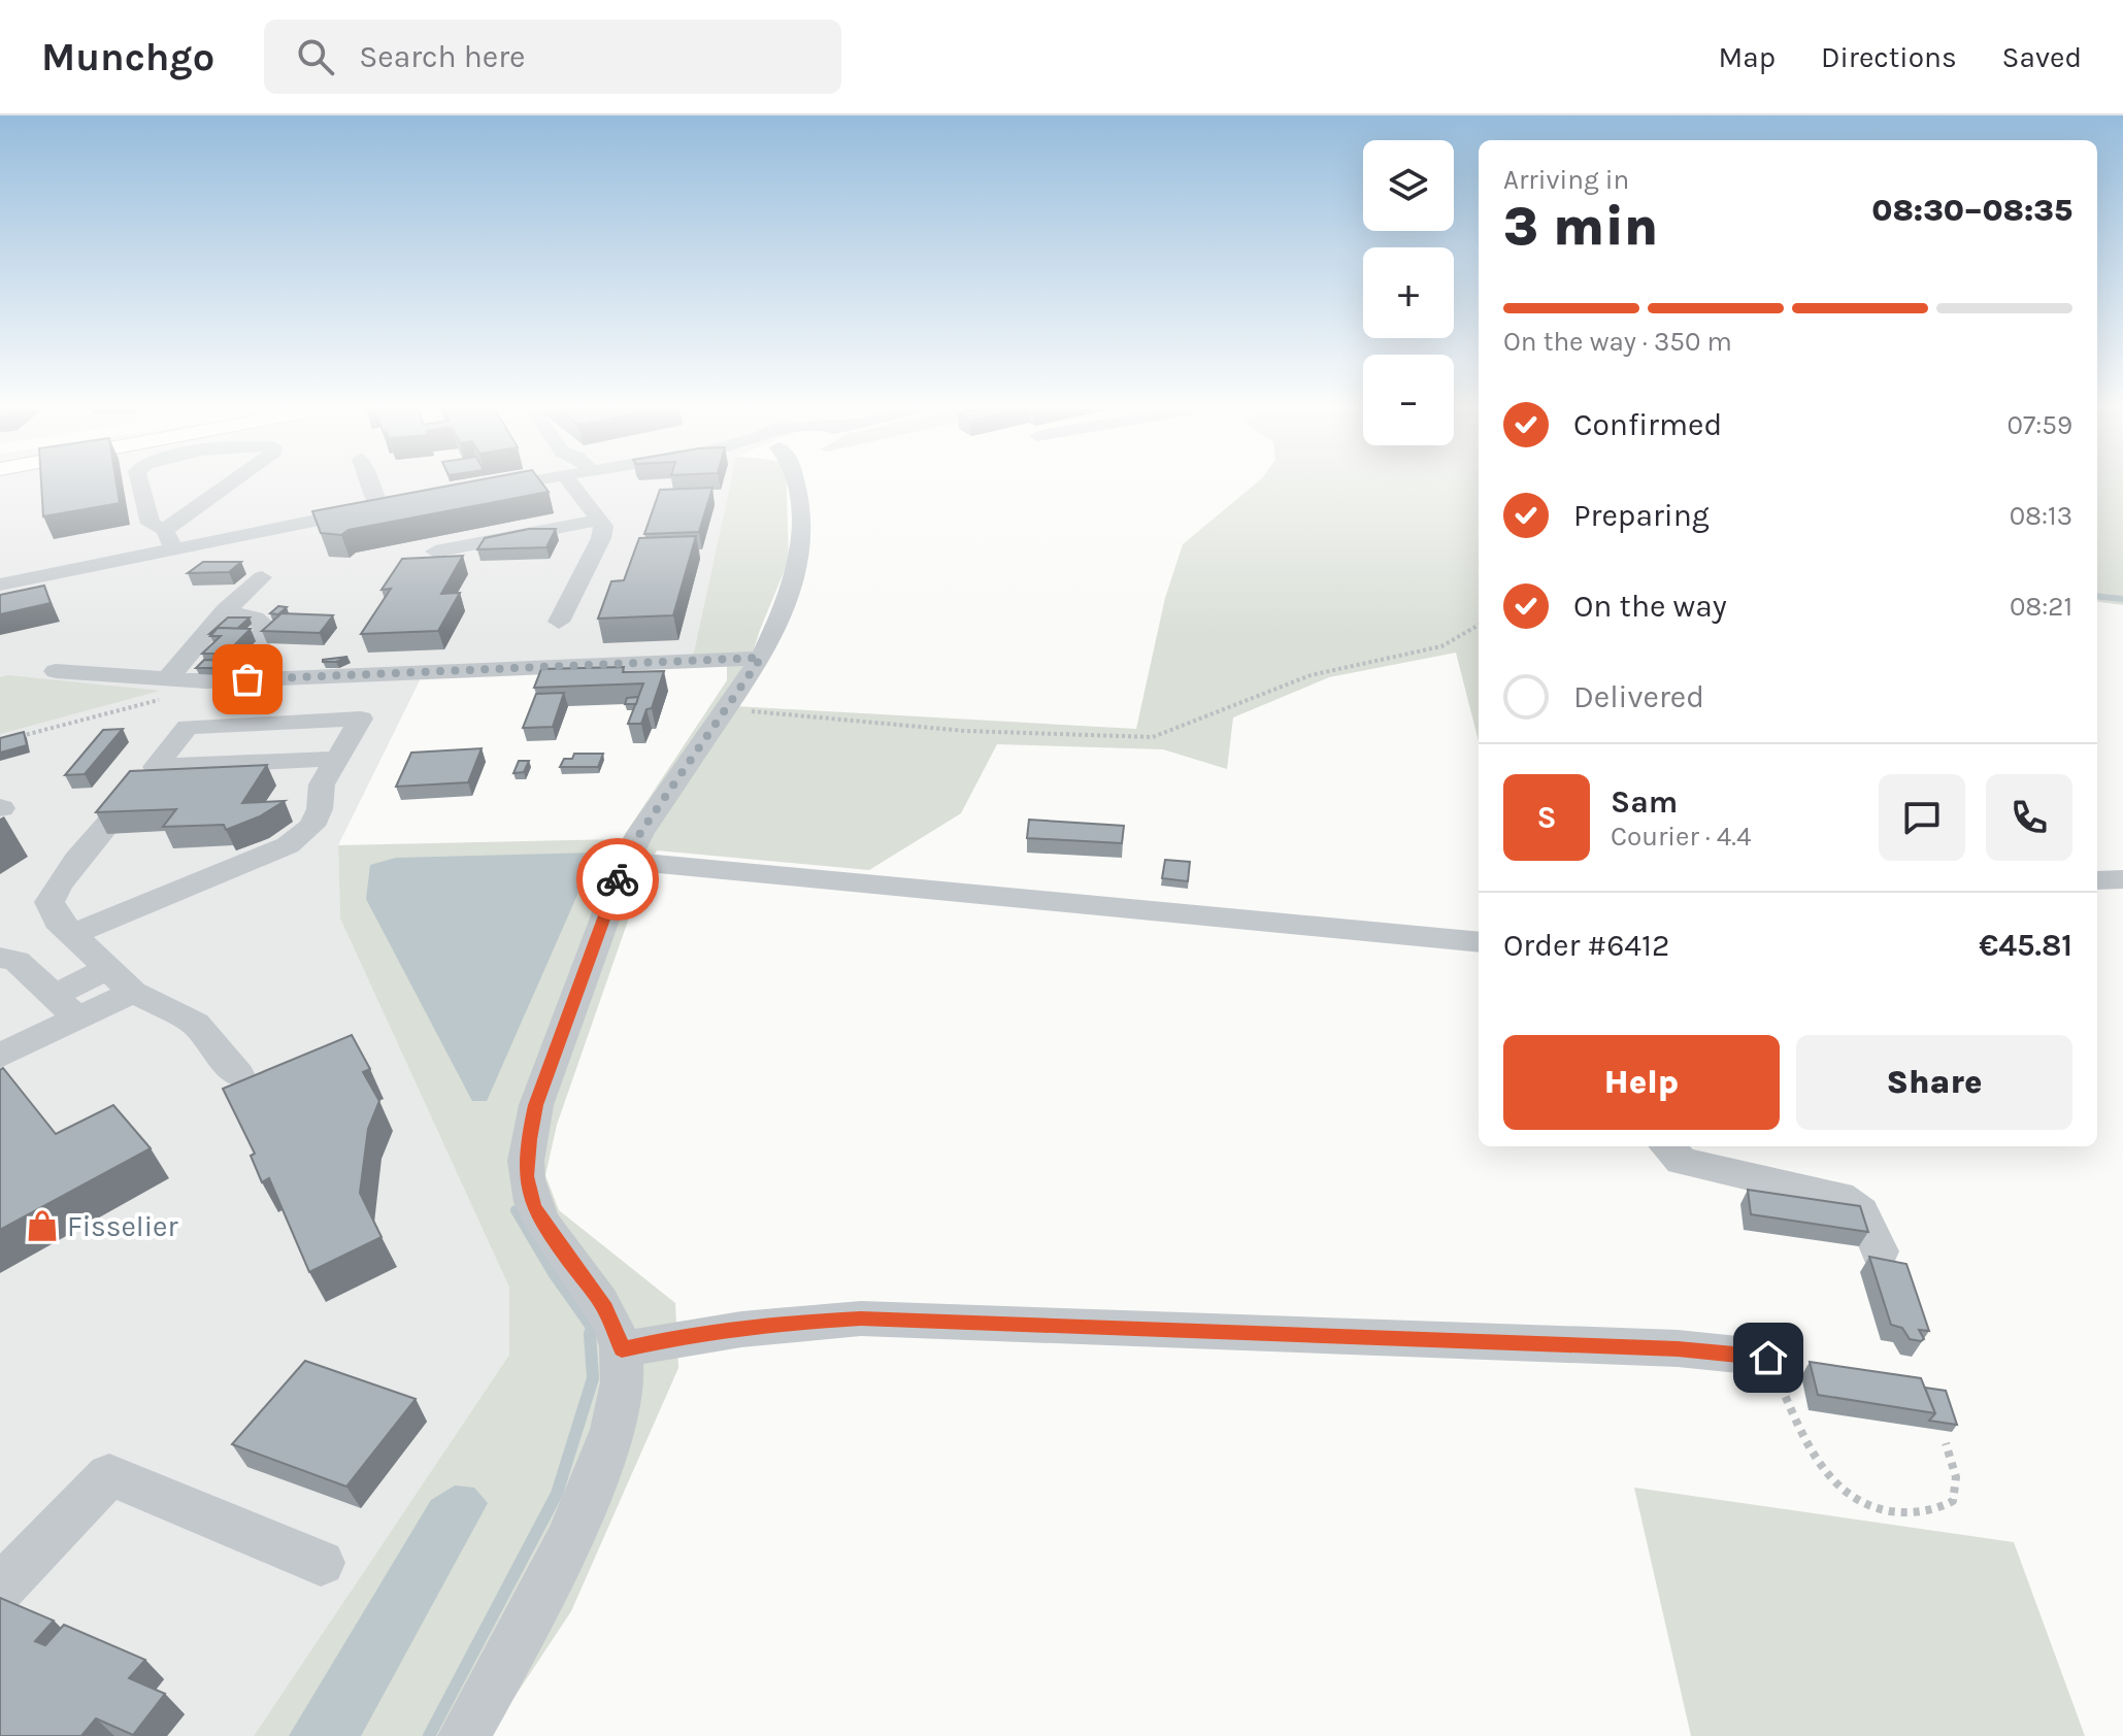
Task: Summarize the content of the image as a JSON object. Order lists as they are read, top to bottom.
{
  "places": {
    "shop": ["Fisselier"]
  },
  "page": {
    "header": "Munchgo",
    "search": "Search here",
    "nav": ["Map", "Directions", "Saved"],
    "map_buttons": ["+", "−"],
    "heading": ["3 min", "Arriving in", "08:30–08:35"],
    "panel": [
      "Sam",
      "Courier · 4.4",
      "Order #6412",
      "€45.81"
    ],
    "bar": "On the way · 350 m",
    "list": [
      ["Confirmed", "07:59"],
      ["Preparing", "08:13"],
      ["On the way", "08:21"],
      "Delivered"
    ],
    "round": "S",
    "buttons": ["Help", "Share"]
  }
}
